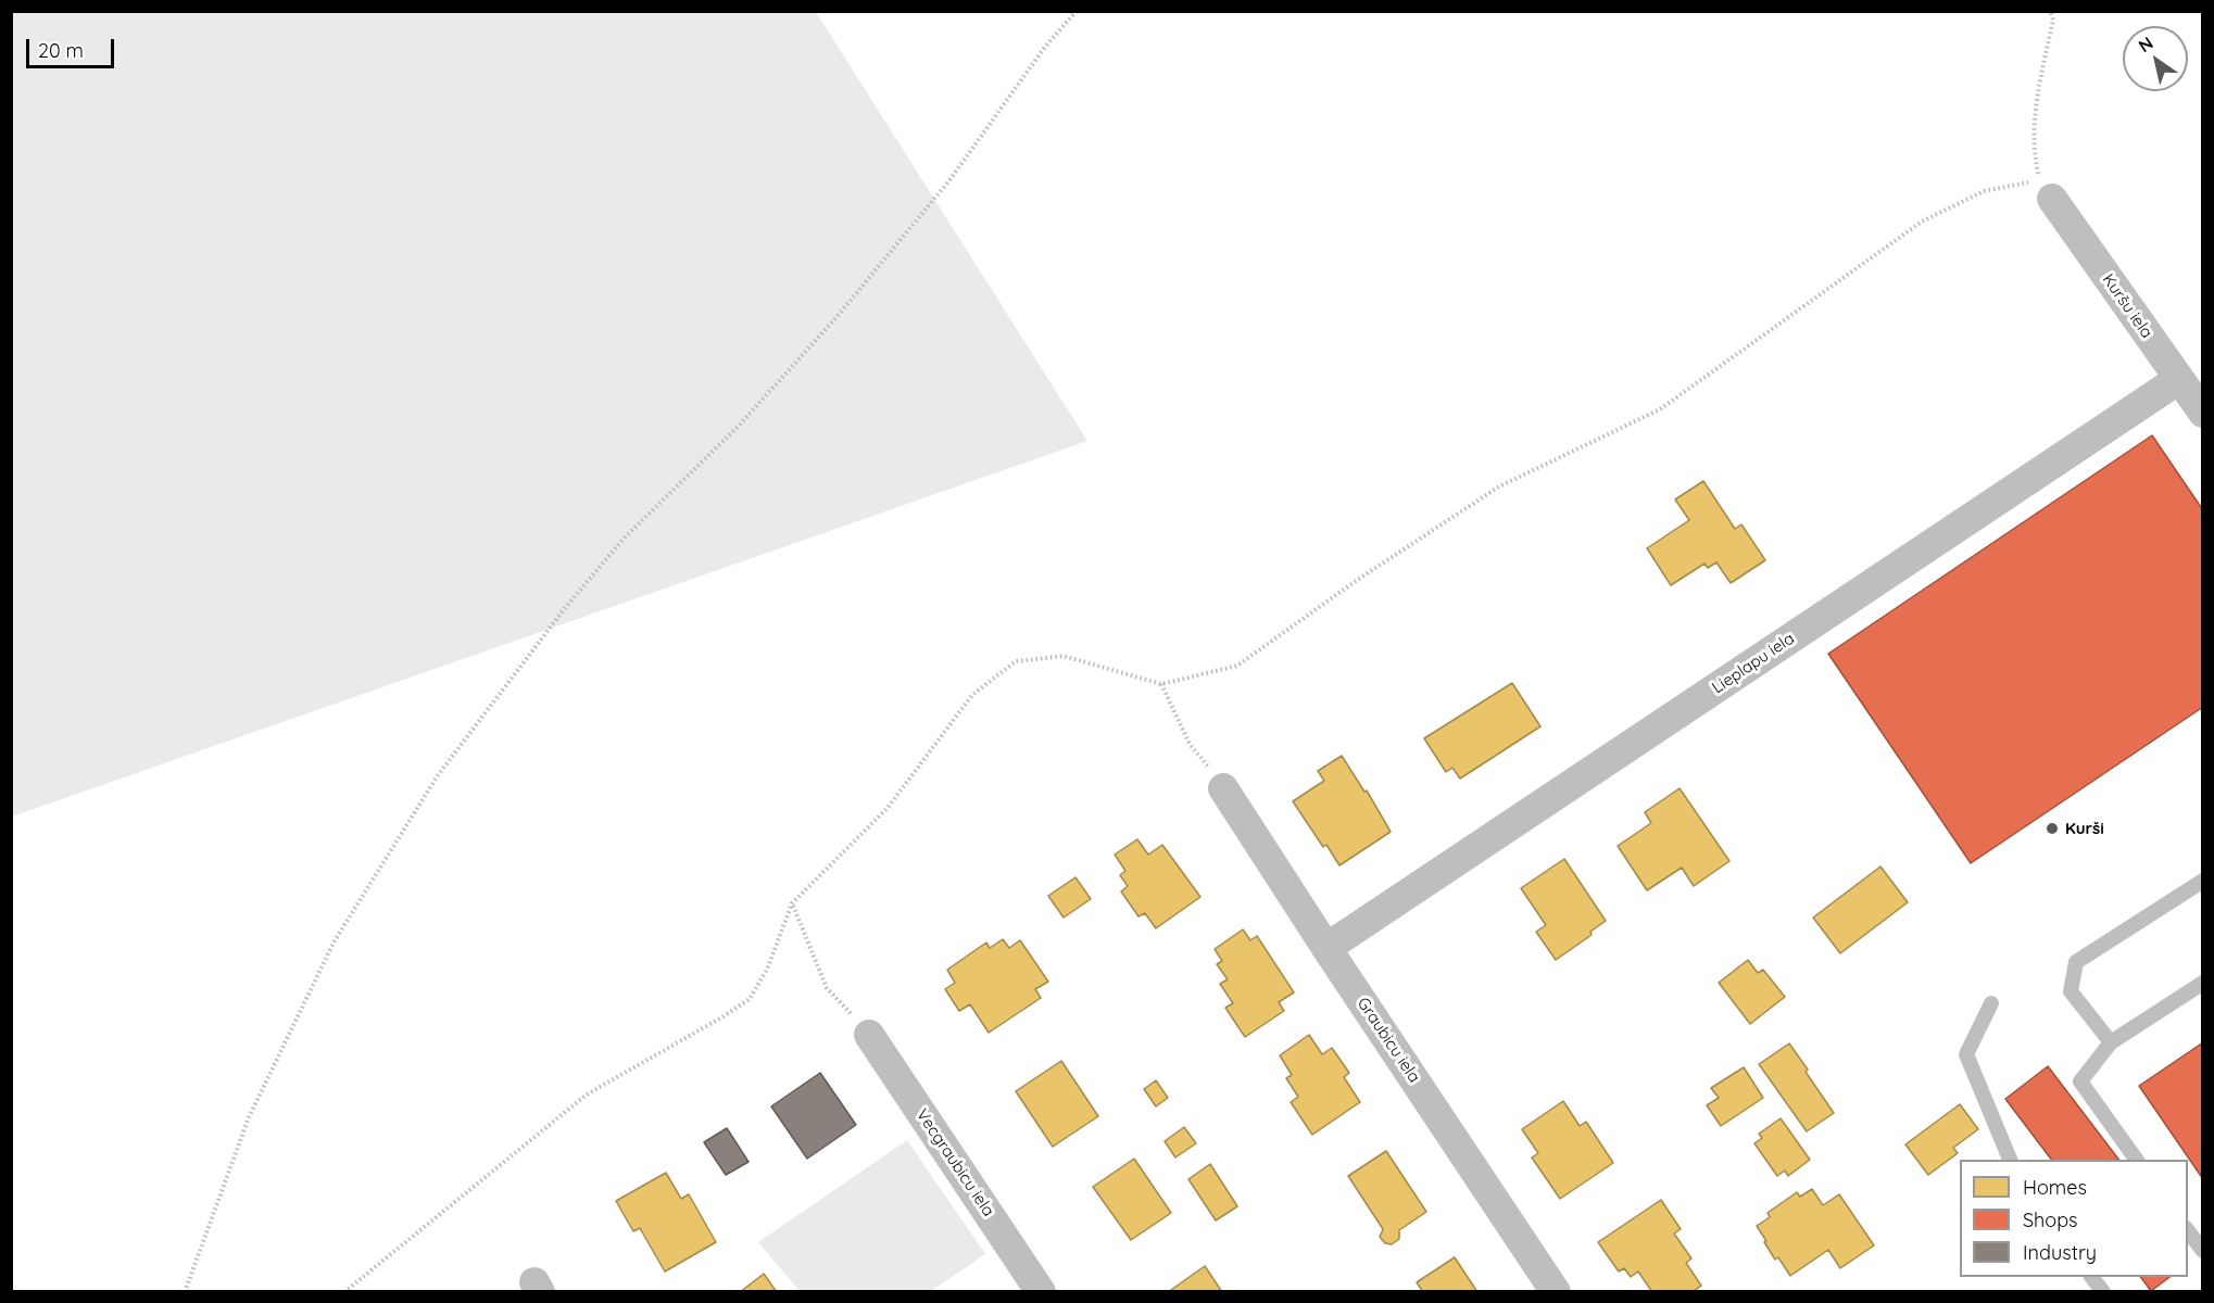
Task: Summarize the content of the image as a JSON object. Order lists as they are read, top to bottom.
{
  "streets": {
    "street": [
      "Kuršu iela",
      "Lieplapu iela",
      "Graubicu iela",
      "Vecgraubicu iela"
    ]
  },
  "crossings": [
    ["Kuršu iela", "Lieplapu iela"],
    ["Lieplapu iela", "Graubicu iela"]
  ],
  "places": ["Kurši"],
  "legend": ["Homes", "Shops", "Industry"],
  "scale_bar": "20 m",
  "north": "top left"
}
